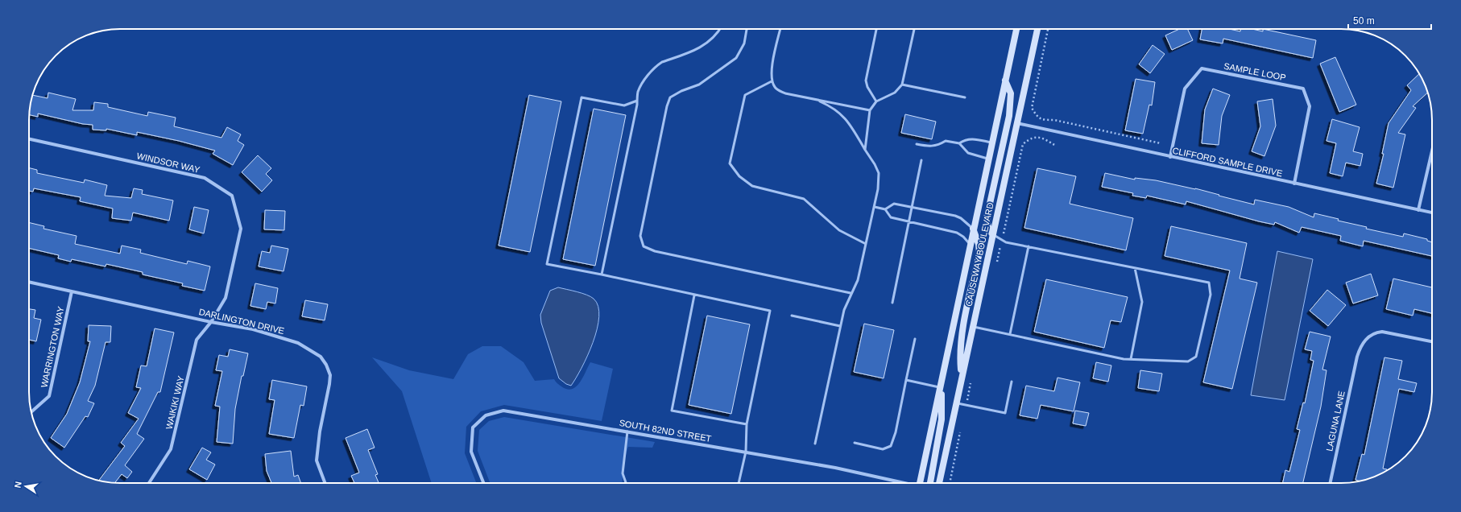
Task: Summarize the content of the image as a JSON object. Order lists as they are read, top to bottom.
{
  "streets": {
    "main road": ["CAUSEWAY BOULEVARD"],
    "street": [
      "SAMPLE LOOP",
      "CLIFFORD SAMPLE DRIVE",
      "WINDSOR WAY",
      "DARLINGTON DRIVE",
      "WARRINGTON WAY",
      "WAIKIKI WAY",
      "LAGUNA LANE",
      "SOUTH 82ND STREET"
    ]
  },
  "crossings": [
    ["SAMPLE LOOP", "CLIFFORD SAMPLE DRIVE"],
    ["CLIFFORD SAMPLE DRIVE", "CAUSEWAY BOULEVARD"],
    ["WINDSOR WAY", "DARLINGTON DRIVE"],
    ["WINDSOR WAY", "WAIKIKI WAY"],
    ["DARLINGTON DRIVE", "WARRINGTON WAY"],
    ["DARLINGTON DRIVE", "WAIKIKI WAY"]
  ],
  "scale_bar": "50 m",
  "north": "left"
}
